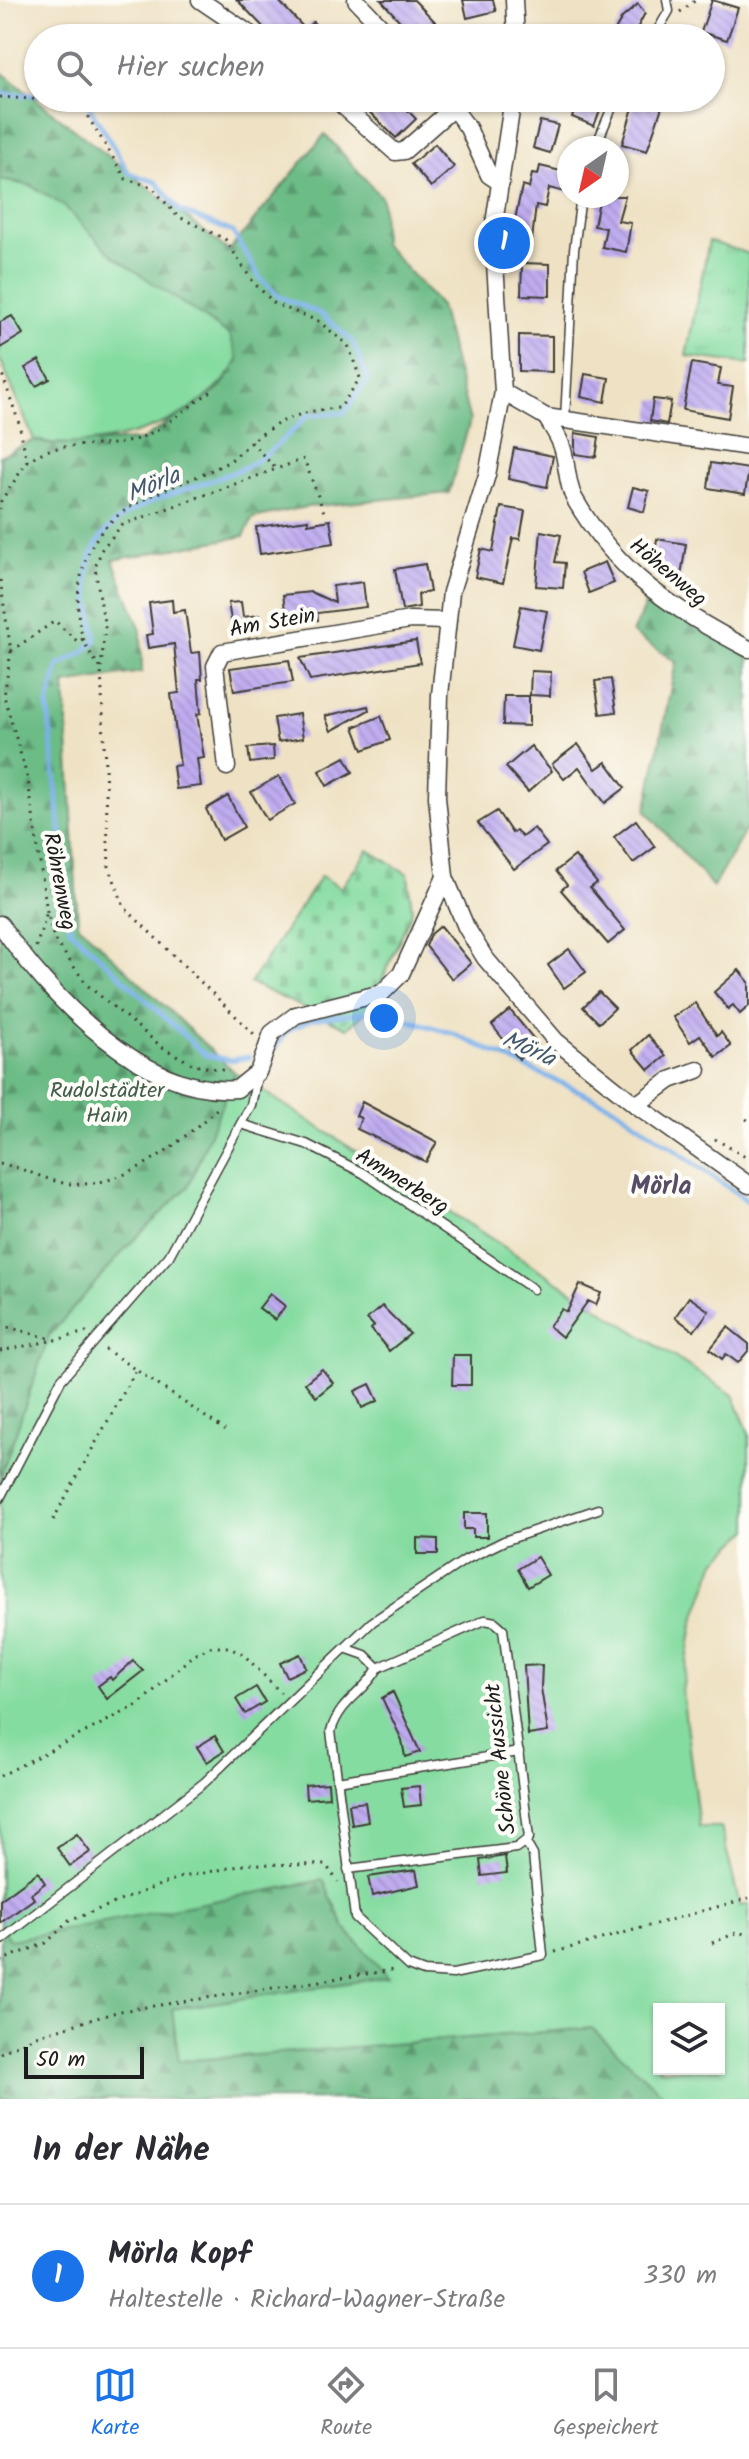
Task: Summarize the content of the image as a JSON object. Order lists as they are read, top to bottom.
{
  "streets": {
    "street": ["Höhenweg", "Am Stein"],
    "lane": ["Ammerberg", "Schöne Aussicht"],
    "path": ["Röhrenweg"]
  },
  "districts": ["Mörla"],
  "water": ["Mörla"],
  "parks": ["Rudolstädter Hain"],
  "scale_bar": "50 m",
  "north": "bottom left",
  "page": {
    "search": "Hier suchen",
    "pins": "1",
    "scale": "50 m",
    "heading": "In der Nähe",
    "list": [
      {
        "mark": "1",
        "name": "Mörla Kopf",
        "note": "Haltestelle · Richard-Wagner-Straße",
        "value": "330 m"
      }
    ],
    "nav": ["Karte", "Route", "Gespeichert"]
  }
}
